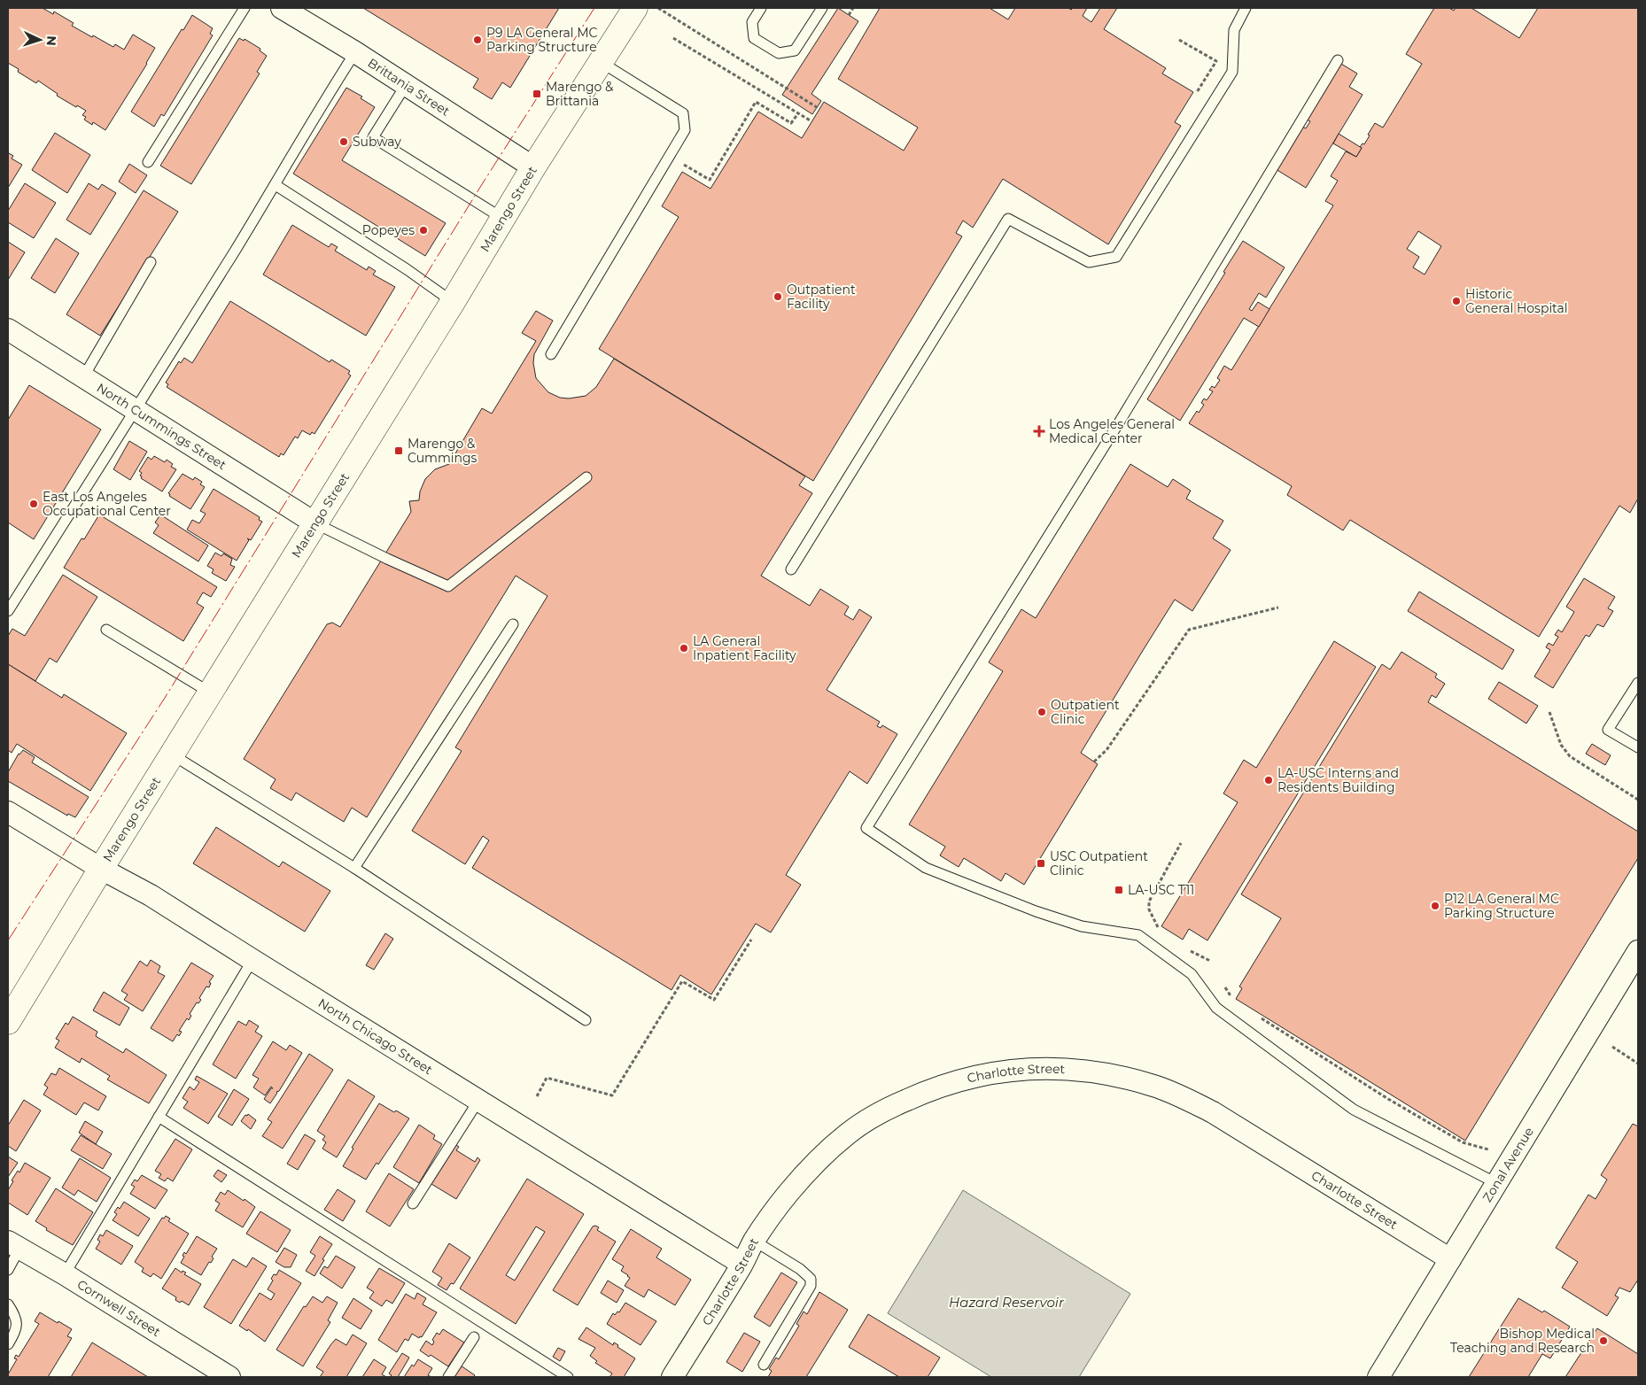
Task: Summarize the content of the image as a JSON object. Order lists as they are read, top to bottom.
{
  "streets": {
    "main road": ["Marengo Street"],
    "street": [
      "Brittania Street",
      "North Cummings Street",
      "North Chicago Street",
      "Charlotte Street",
      "Zonal Avenue",
      "Cornwell Street"
    ]
  },
  "crossings": [
    ["Brittania Street", "Marengo Street"],
    ["Marengo Street", "North Cummings Street"],
    ["Marengo Street", "North Chicago Street"],
    ["North Chicago Street", "Charlotte Street"],
    ["Charlotte Street", "Zonal Avenue"]
  ],
  "water": ["Hazard Reservoir"],
  "places": {
    "other": [
      "P9 LA General MC Parking Structure",
      "Subway",
      "Popeyes",
      "Outpatient Facility",
      "Historic General Hospital",
      "East Los Angeles Occupational Center",
      "LA General Inpatient Facility",
      "Outpatient Clinic",
      "LA-USC Interns and Residents Building",
      "P12 LA General MC Parking Structure",
      "Bishop Medical Teaching and Research"
    ],
    "transit": [
      "Marengo & Brittania",
      "Marengo & Cummings",
      "USC Outpatient Clinic",
      "LA-USC T11"
    ],
    "health": ["Los Angeles General Medical Center"]
  },
  "north": "right"
}
